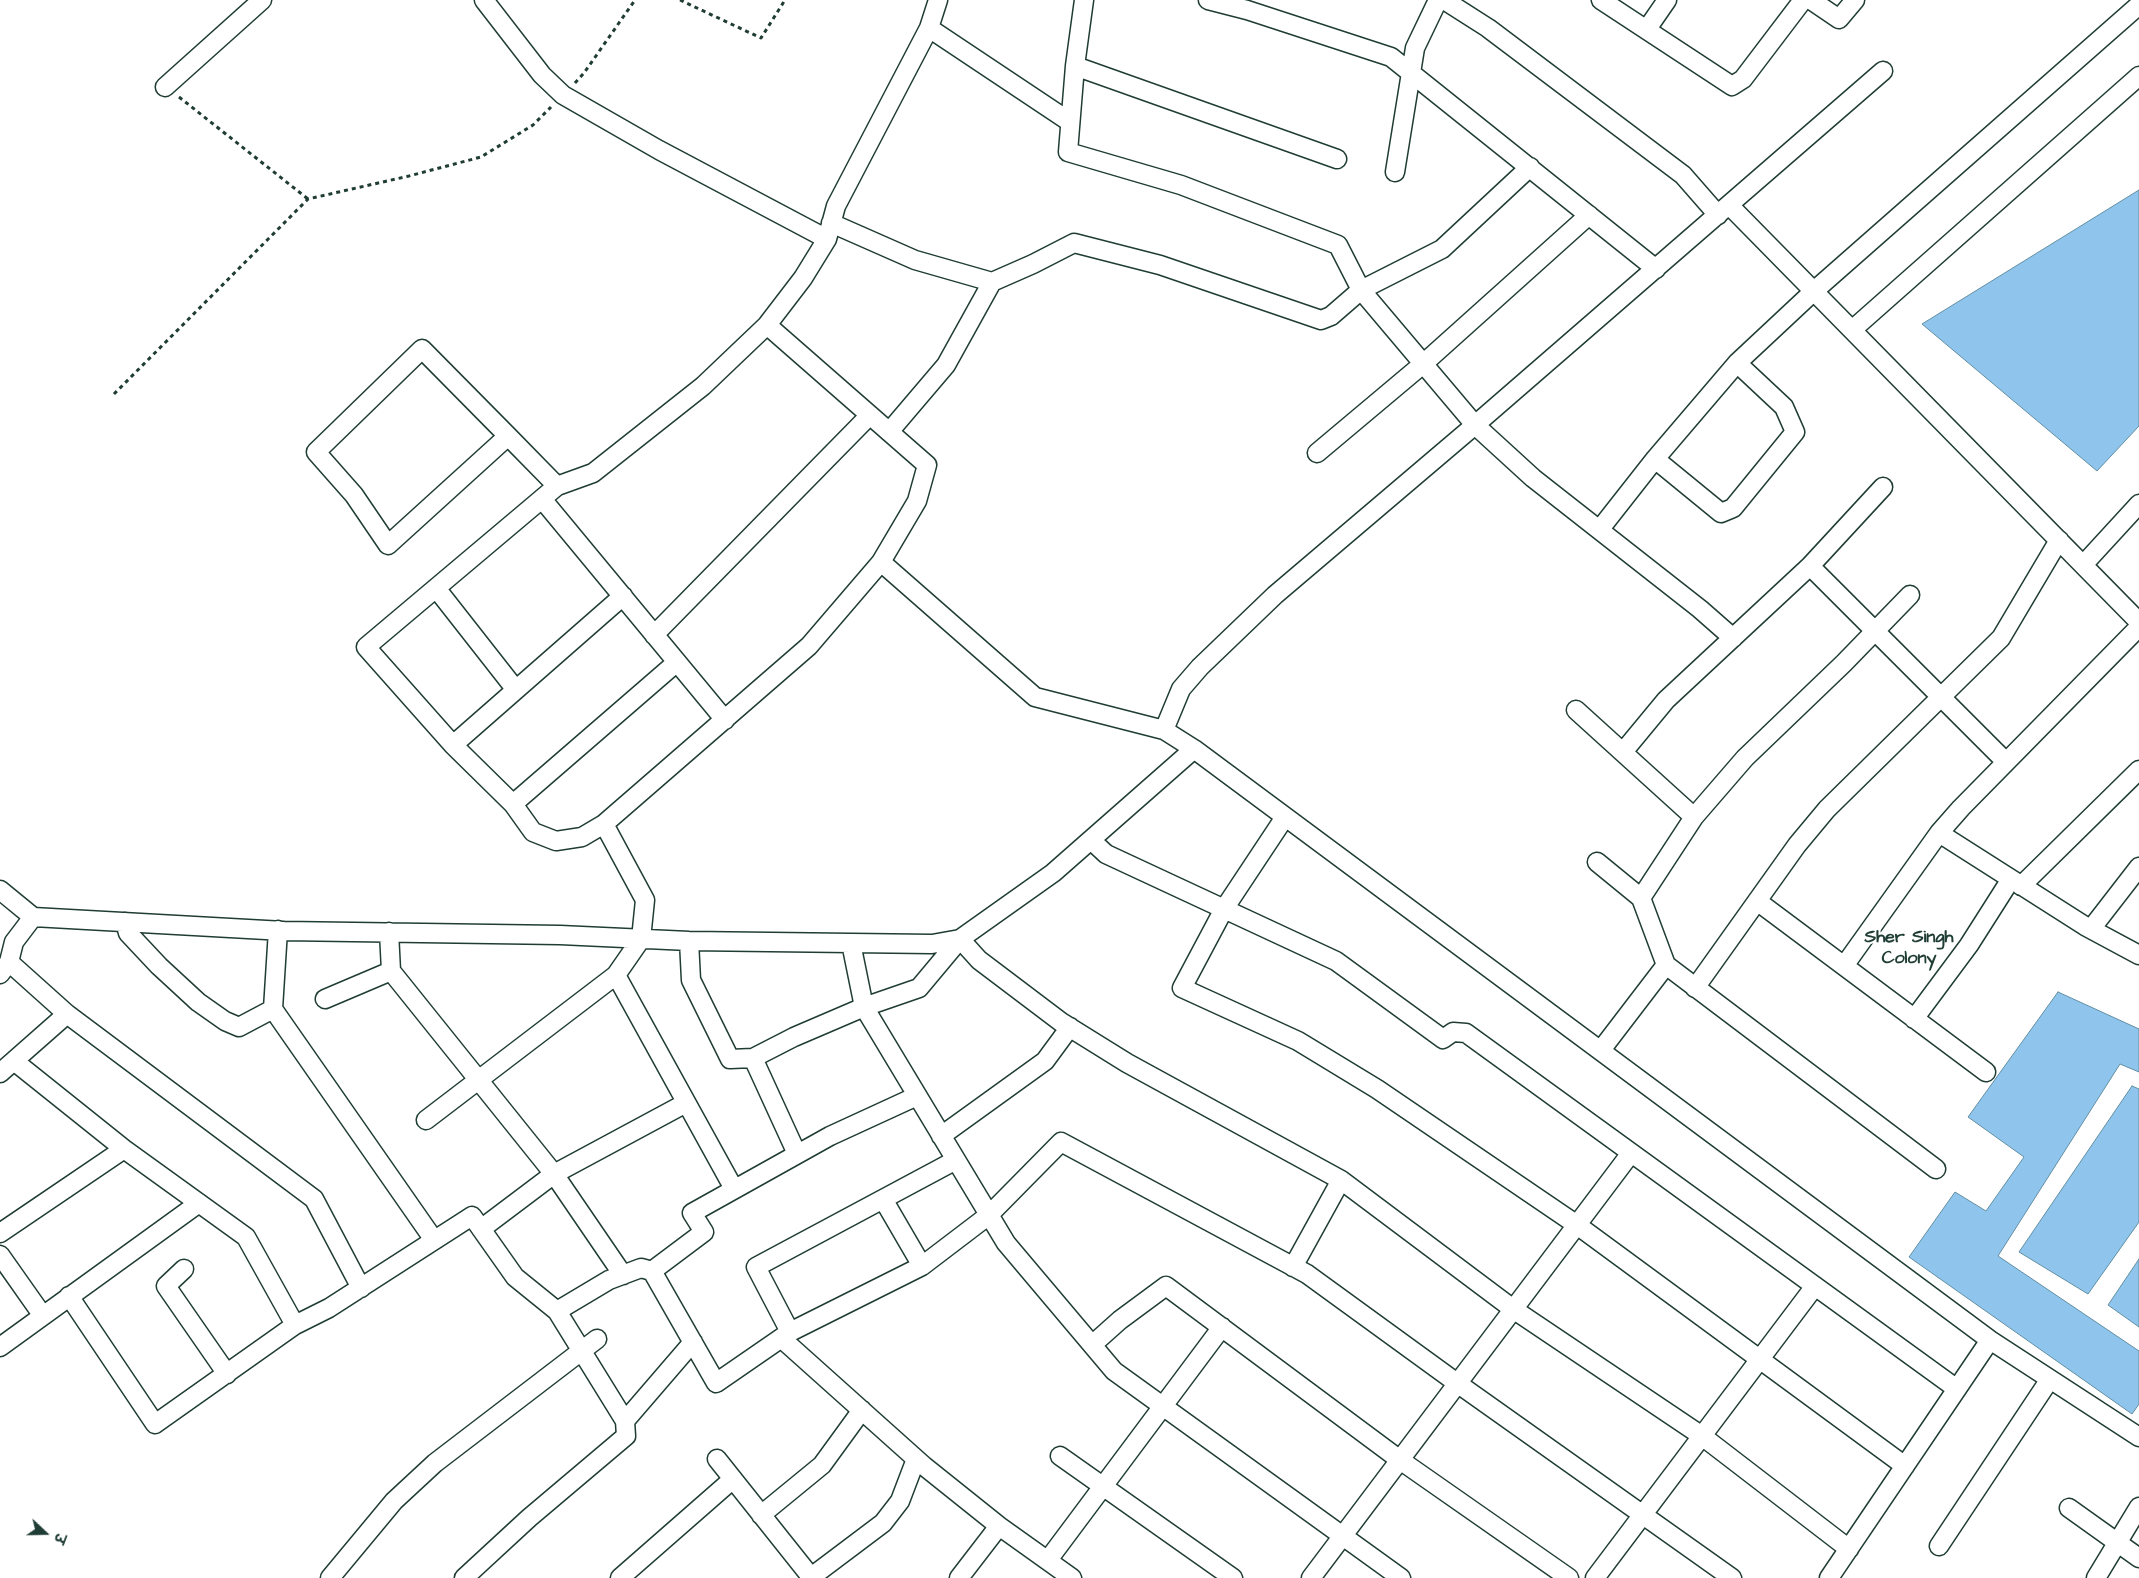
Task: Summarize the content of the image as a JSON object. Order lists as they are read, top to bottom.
{
  "districts": ["Sher Singh Colony"],
  "north": "right"
}
